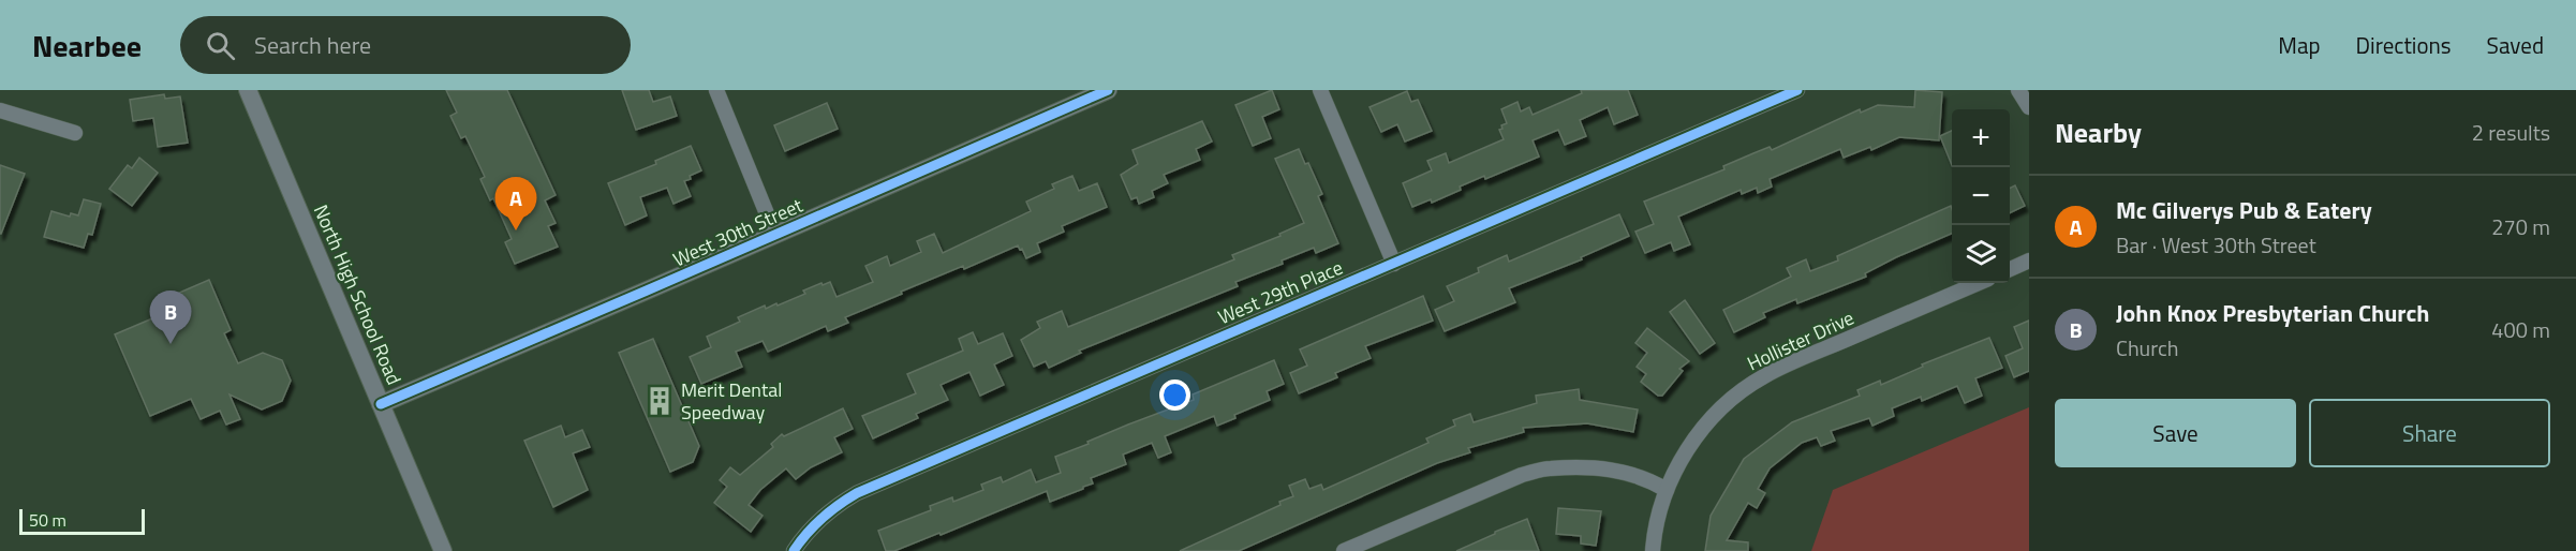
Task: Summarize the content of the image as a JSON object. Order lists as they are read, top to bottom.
{
  "streets": {
    "street": [
      "West 30th Street",
      "West 29th Place",
      "North High School Road",
      "Hollister Drive"
    ]
  },
  "crossings": [
    ["West 30th Street", "North High School Road"]
  ],
  "places": {
    "building": ["Merit Dental Speedway"]
  },
  "scale_bar": "50 m",
  "page": {
    "header": "Nearbee",
    "search": "Search here",
    "nav": ["Map", "Directions", "Saved"],
    "heading": ["Nearby", "2 results"],
    "map_buttons": ["+", "−"],
    "list": [
      {
        "mark": "A",
        "name": "Mc Gilverys Pub & Eatery",
        "note": "Bar · West 30th Street",
        "value": "270 m"
      },
      {
        "mark": "B",
        "name": "John Knox Presbyterian Church",
        "note": "Church",
        "value": "400 m"
      }
    ],
    "pins": ["A", "B"],
    "buttons": ["Save", "Share"],
    "scale": "50 m"
  }
}
